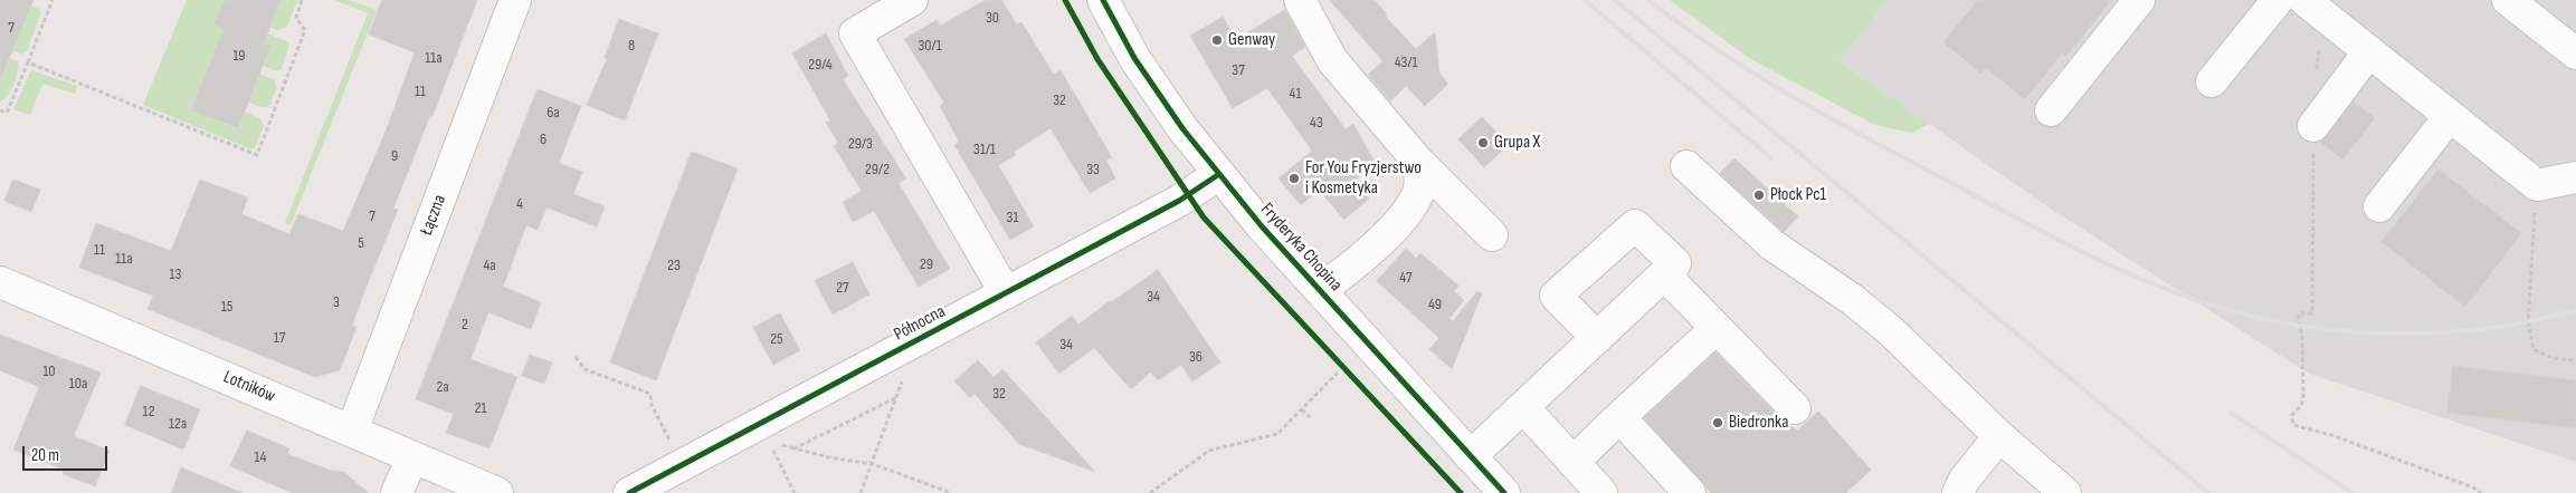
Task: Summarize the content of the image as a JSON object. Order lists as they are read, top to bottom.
{
  "streets": {
    "street": [
      "Łączna",
      "Fryderyka Chopina",
      "Północna",
      "Lotników"
    ]
  },
  "crossings": [
    ["Łączna", "Lotników"],
    ["Fryderyka Chopina", "Północna"]
  ],
  "places": [
    "Genway",
    "Grupa X",
    "For You Fryzjerstwo i Kosmetyka",
    "Płock Pc1",
    "Biedronka"
  ],
  "house_numbers": [
    "30",
    "7",
    "8",
    "30/1",
    "19",
    "11a",
    "43/1",
    "29/4",
    "37",
    "11",
    "41",
    "32",
    "6a",
    "43",
    "6",
    "29/3",
    "31/1",
    "9",
    "29/2",
    "33",
    "4",
    "7",
    "31",
    "5",
    "11",
    "11a",
    "29",
    "4a",
    "23",
    "13",
    "47",
    "27",
    "34",
    "3",
    "49",
    "15",
    "2",
    "17",
    "25",
    "34",
    "36",
    "10",
    "10a",
    "2a",
    "32",
    "21",
    "12",
    "12a",
    "14"
  ],
  "scale_bar": "20 m"
}
